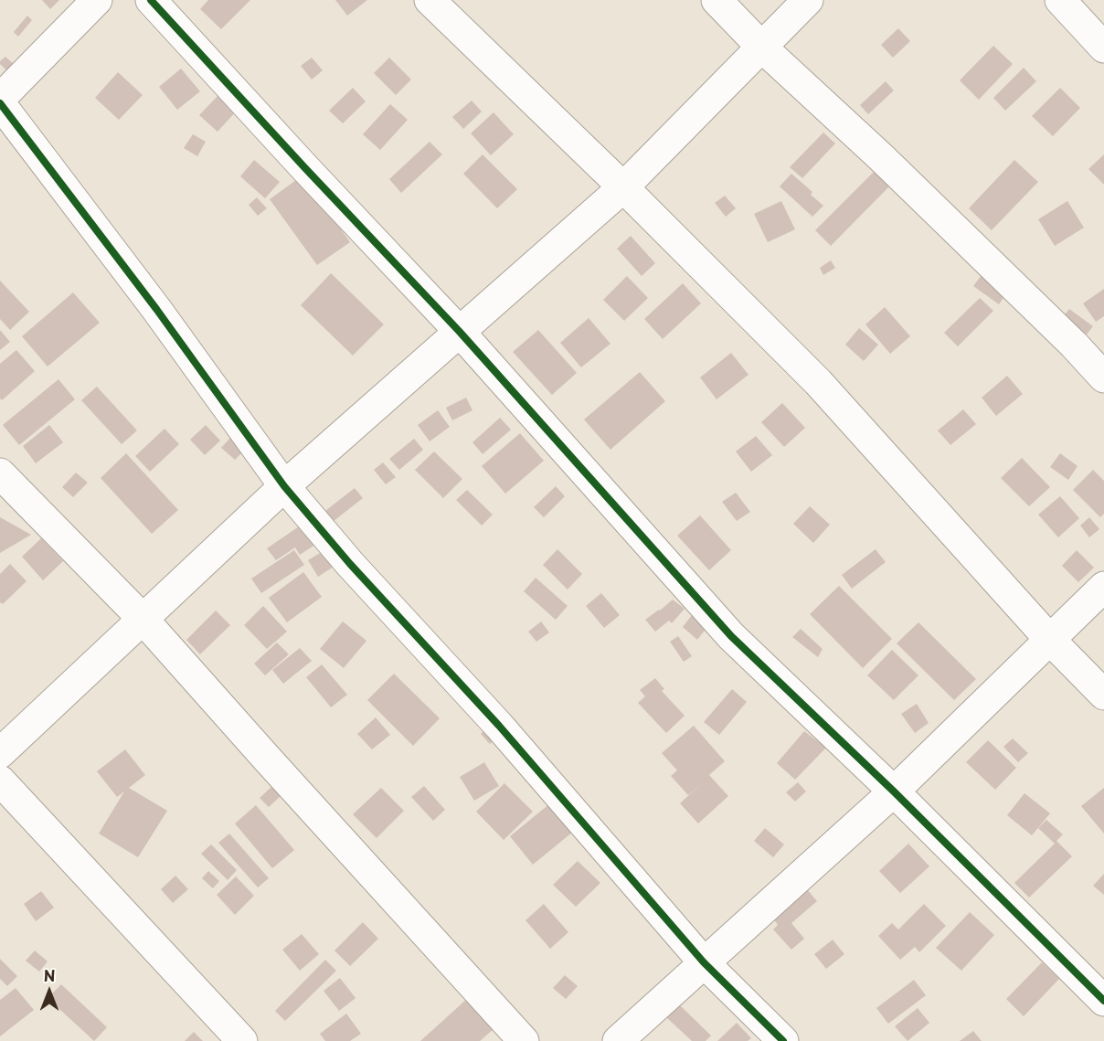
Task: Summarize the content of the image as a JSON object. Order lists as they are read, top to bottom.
{
  "north": "top"
}
